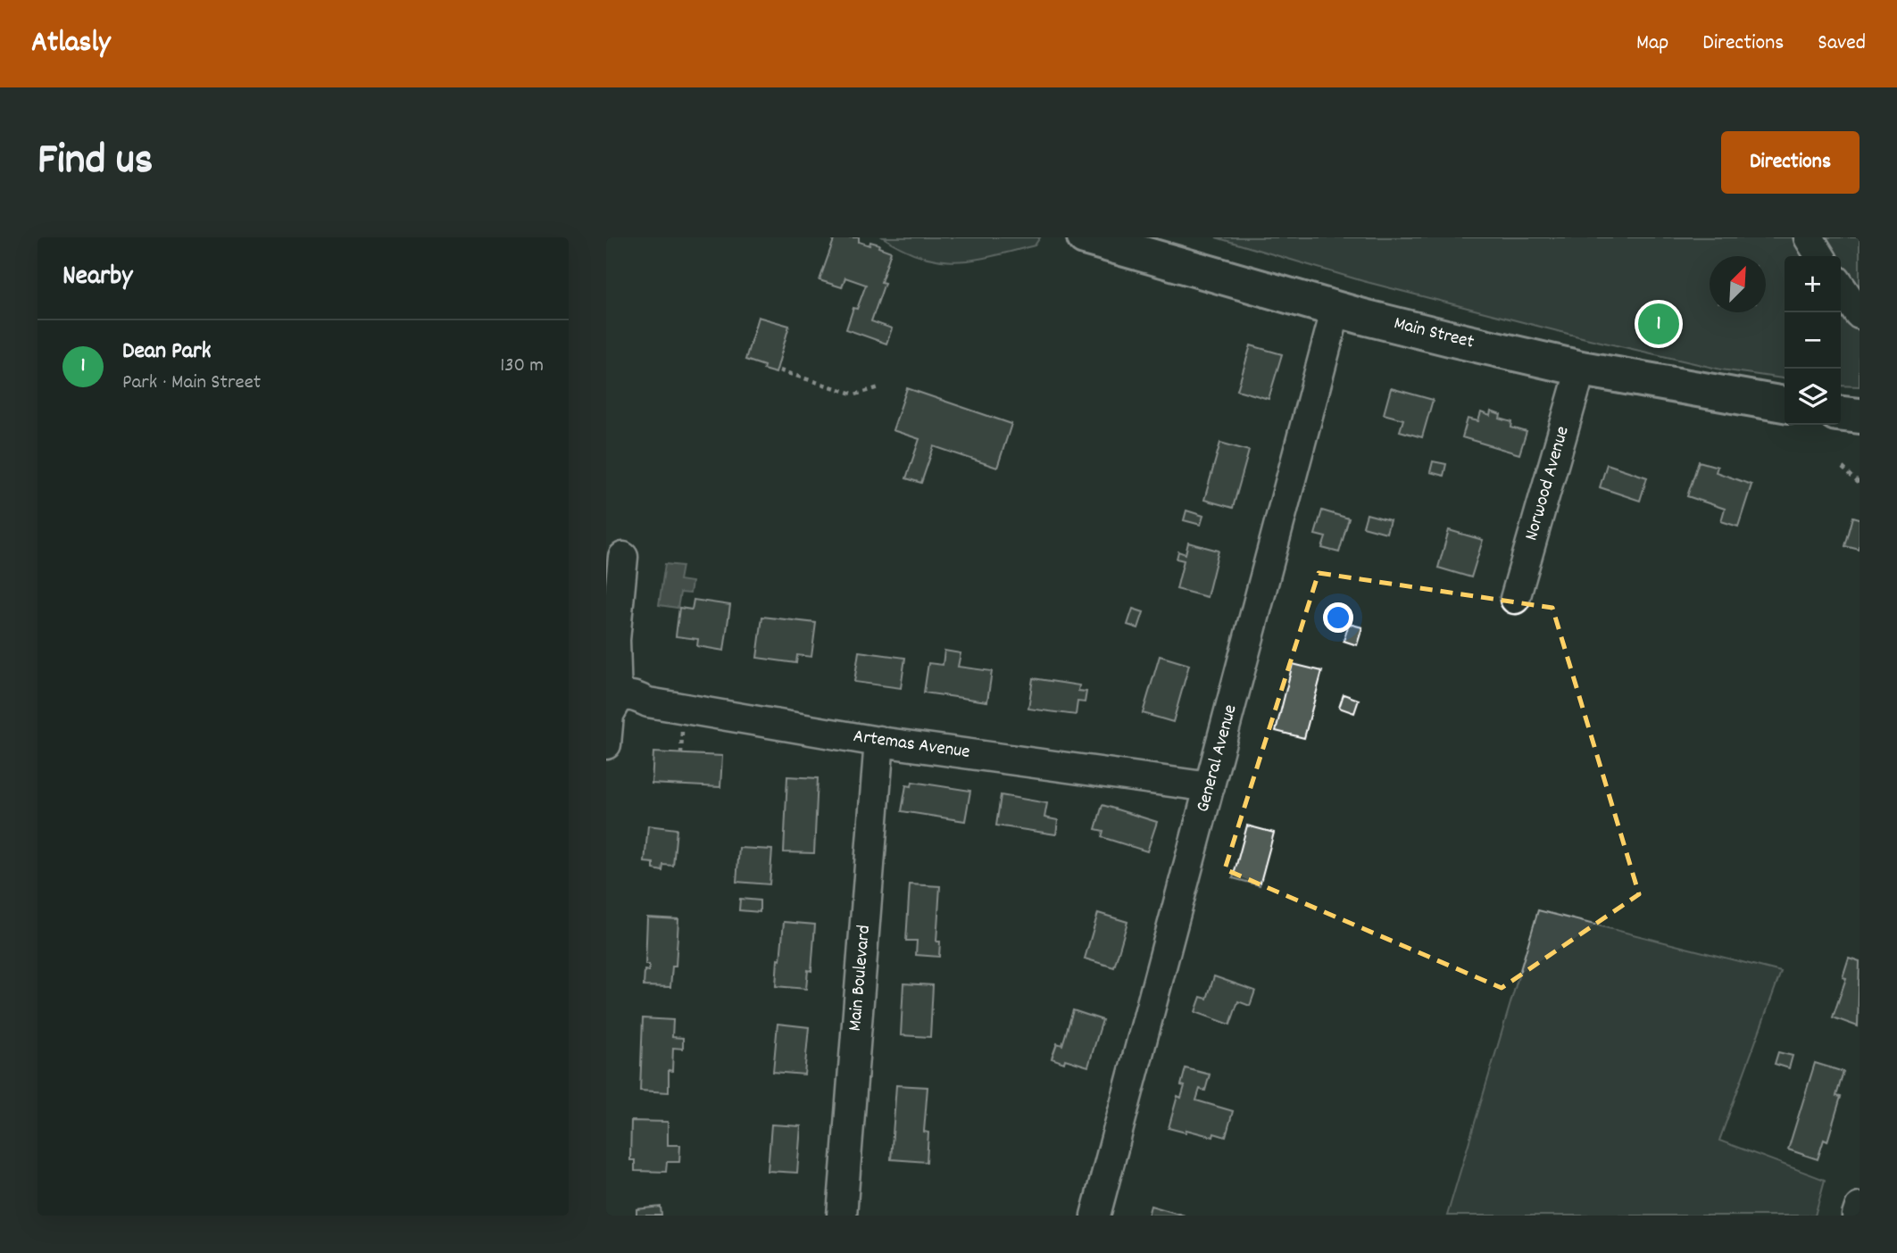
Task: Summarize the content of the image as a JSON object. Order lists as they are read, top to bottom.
{
  "streets": {
    "main road": ["Main Street"],
    "street": [
      "Norwood Avenue",
      "Artemas Avenue",
      "General Avenue",
      "Main Boulevard"
    ]
  },
  "crossings": [
    ["Main Street", "Norwood Avenue"],
    ["Main Street", "General Avenue"],
    ["Artemas Avenue", "General Avenue"],
    ["Artemas Avenue", "Main Boulevard"]
  ],
  "north": "top right",
  "page": {
    "header": "Atlasly",
    "nav": ["Map", "Directions", "Saved"],
    "title": "Find us",
    "buttons": "Directions",
    "heading": "Nearby",
    "map_buttons": ["+", "−"],
    "pins": "1",
    "list": [
      {
        "mark": "1",
        "name": "Dean Park",
        "note": "Park · Main Street",
        "value": "130 m"
      }
    ]
  }
}
